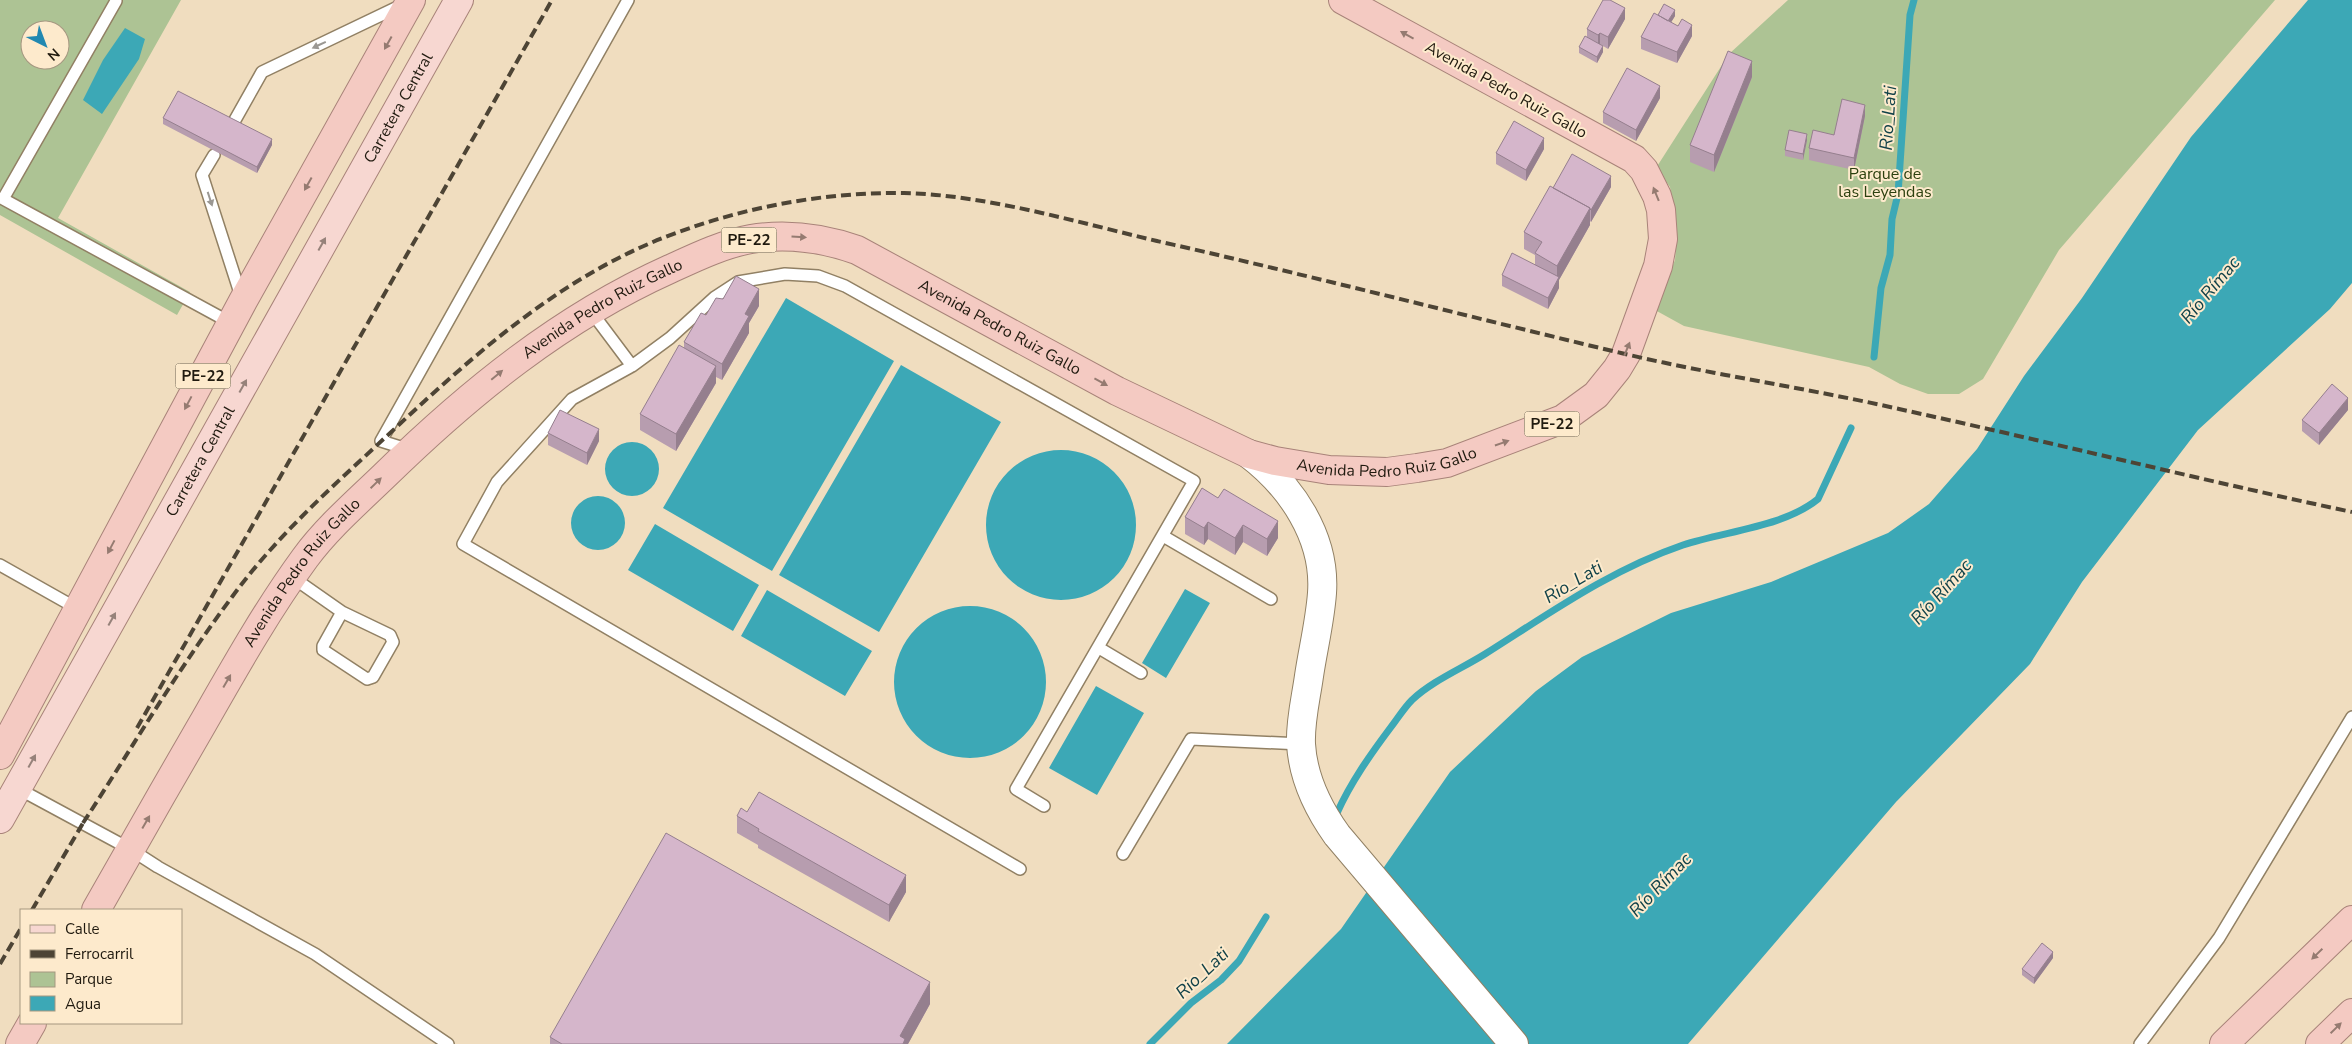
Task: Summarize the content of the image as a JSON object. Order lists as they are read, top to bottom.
{
  "streets": {
    "highway": ["Avenida Pedro Ruiz Gallo", "PE-22"],
    "main road": ["Carretera Central"]
  },
  "one_way": ["Carretera Central"],
  "water": ["Rio_Lati", "Río Rímac"],
  "parks": ["Parque de las Leyendas"],
  "legend": [
    "Calle",
    "Ferrocarril",
    "Parque",
    "Agua"
  ],
  "north": "bottom right"
}
